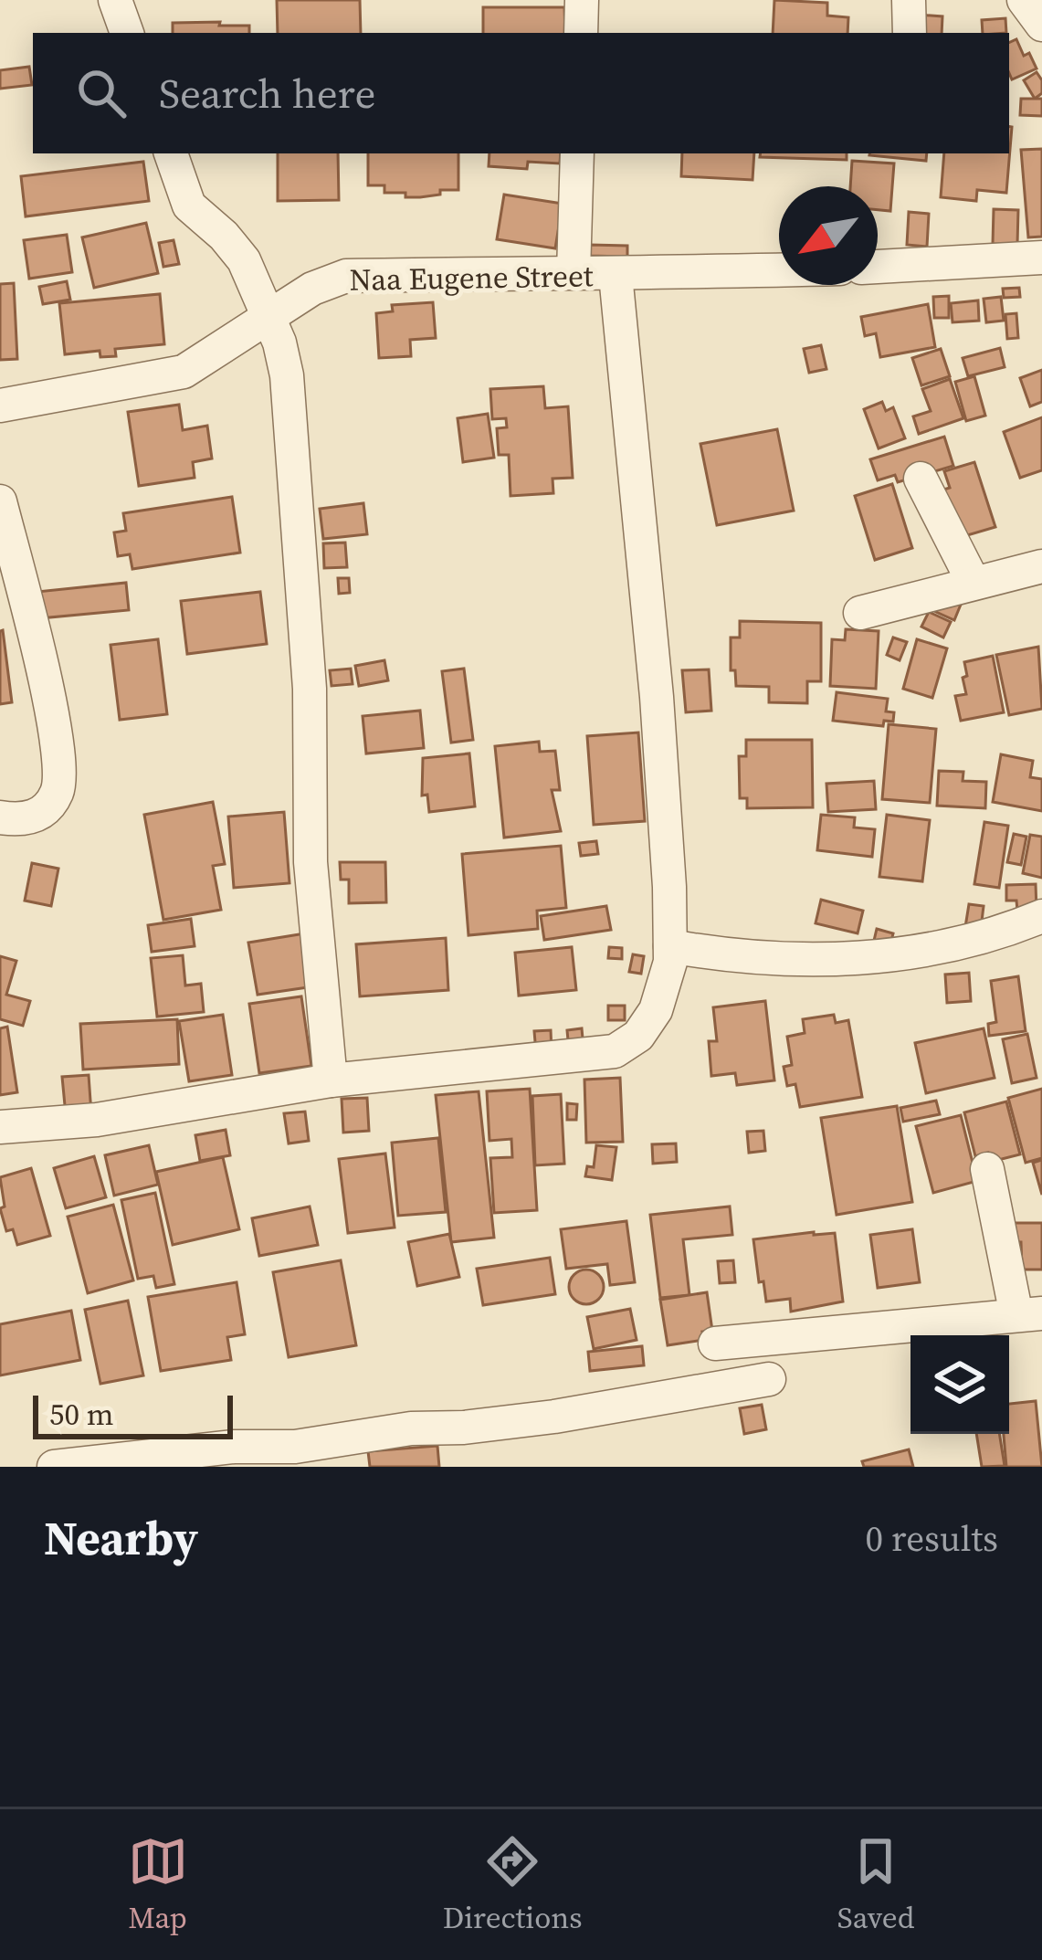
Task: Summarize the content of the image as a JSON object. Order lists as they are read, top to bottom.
{
  "streets": {
    "street": ["Naa Eugene Street"]
  },
  "scale_bar": "50 m",
  "north": "bottom left",
  "page": {
    "search": "Search here",
    "scale": "50 m",
    "heading": ["Nearby", "0 results"],
    "nav": ["Map", "Directions", "Saved"]
  }
}
